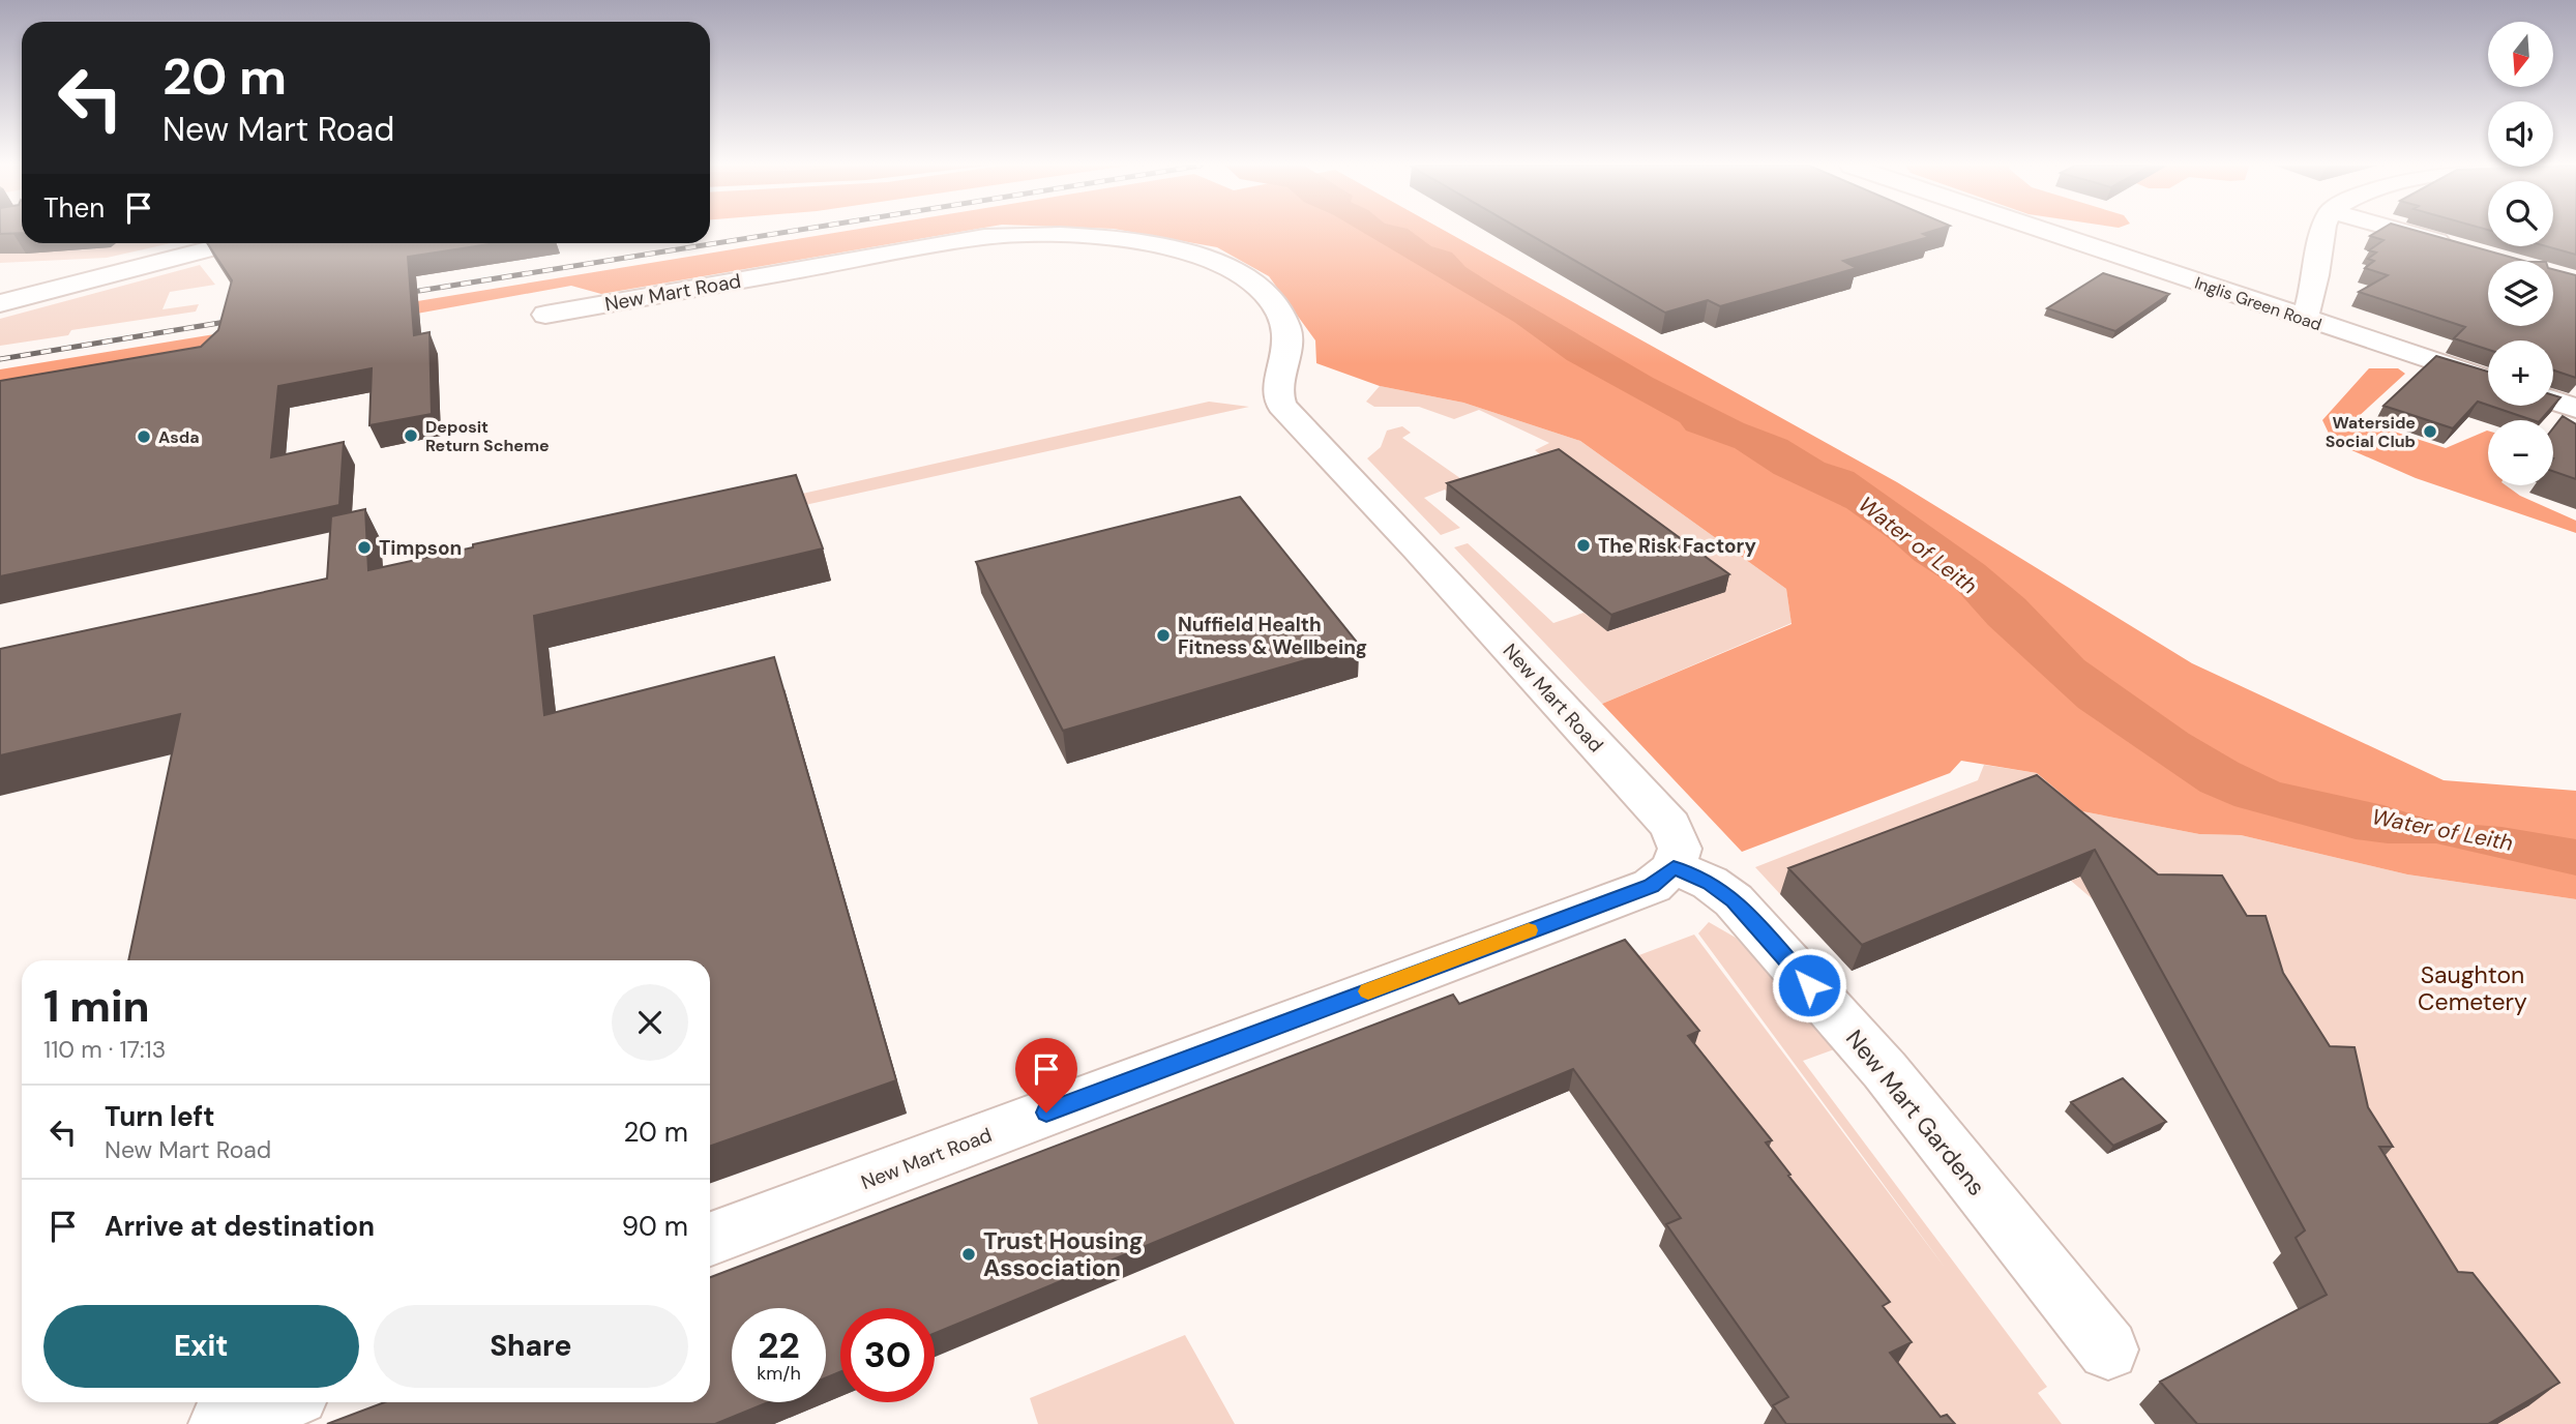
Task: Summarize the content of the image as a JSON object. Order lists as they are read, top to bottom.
{
  "streets": {
    "street": ["New Mart Road", "Inglis Green Road", "New Mart Gardens"]
  },
  "crossings": [
    ["New Mart Road", "New Mart Gardens"]
  ],
  "water": ["Water of Leith"],
  "parks": ["Saughton Cemetery"],
  "places": [
    "Waterside Social Club",
    "Deposit Return Scheme",
    "Asda",
    "The Risk Factory",
    "Timpson",
    "Nuffield Health Fitness & Wellbeing",
    "Trust Housing Association"
  ],
  "north": "bottom",
  "page": {
    "map_buttons": ["+", "−"],
    "turn": ["20 m", "New Mart Road"],
    "then": "Then",
    "heading": ["1 min", "110 m · 17:13"],
    "list": [
      {
        "name": "Turn left",
        "note": "New Mart Road",
        "value": "20 m"
      },
      {
        "name": "Arrive at destination",
        "value": "90 m"
      }
    ],
    "buttons": ["Exit", "Share"],
    "speed": "22 km/h",
    "limit": "30"
  }
}
